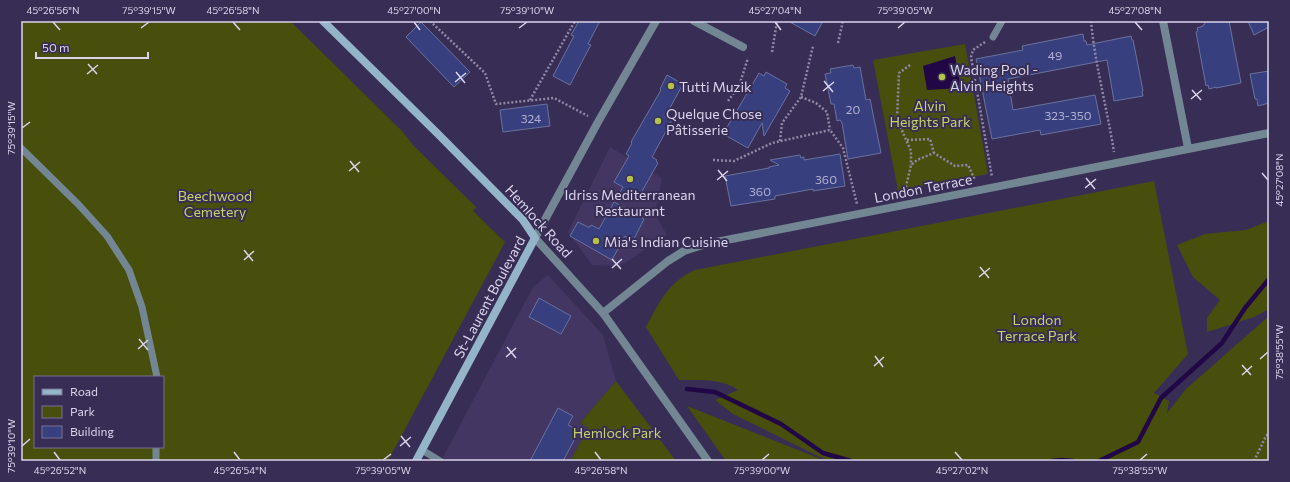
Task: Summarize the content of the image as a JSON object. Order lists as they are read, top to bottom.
{
  "streets": {
    "main road": ["Hemlock Road", "St-Laurent Boulevard"],
    "street": ["London Terrace"]
  },
  "crossings": [
    ["London Terrace", "Hemlock Road"],
    ["Hemlock Road", "St-Laurent Boulevard"]
  ],
  "parks": [
    "Alvin Heights Park",
    "Beechwood Cemetery",
    "London Terrace Park",
    "Hemlock Park"
  ],
  "places": [
    "Wading Pool - Alvin Heights",
    "Tutti Muzik",
    "Quelque Chose Pâtisserie",
    "Idriss Mediterranean Restaurant",
    "Mia's Indian Cuisine"
  ],
  "house_numbers": [
    "49",
    "20",
    "323-350",
    "324",
    "360",
    "360"
  ],
  "legend": ["Road", "Park", "Building"],
  "scale_bar": "50 m",
  "coordinates": [
    "45°26'56\"N",
    "75°39'15\"W",
    "45°26'58\"N",
    "45°27'00\"N",
    "75°39'10\"W",
    "45°27'04\"N",
    "75°39'05\"W",
    "45°27'08\"N",
    "75°38'55\"W",
    "45°26'52\"N",
    "45°26'54\"N",
    "75°39'00\"W",
    "45°27'02\"N"
  ]
}
